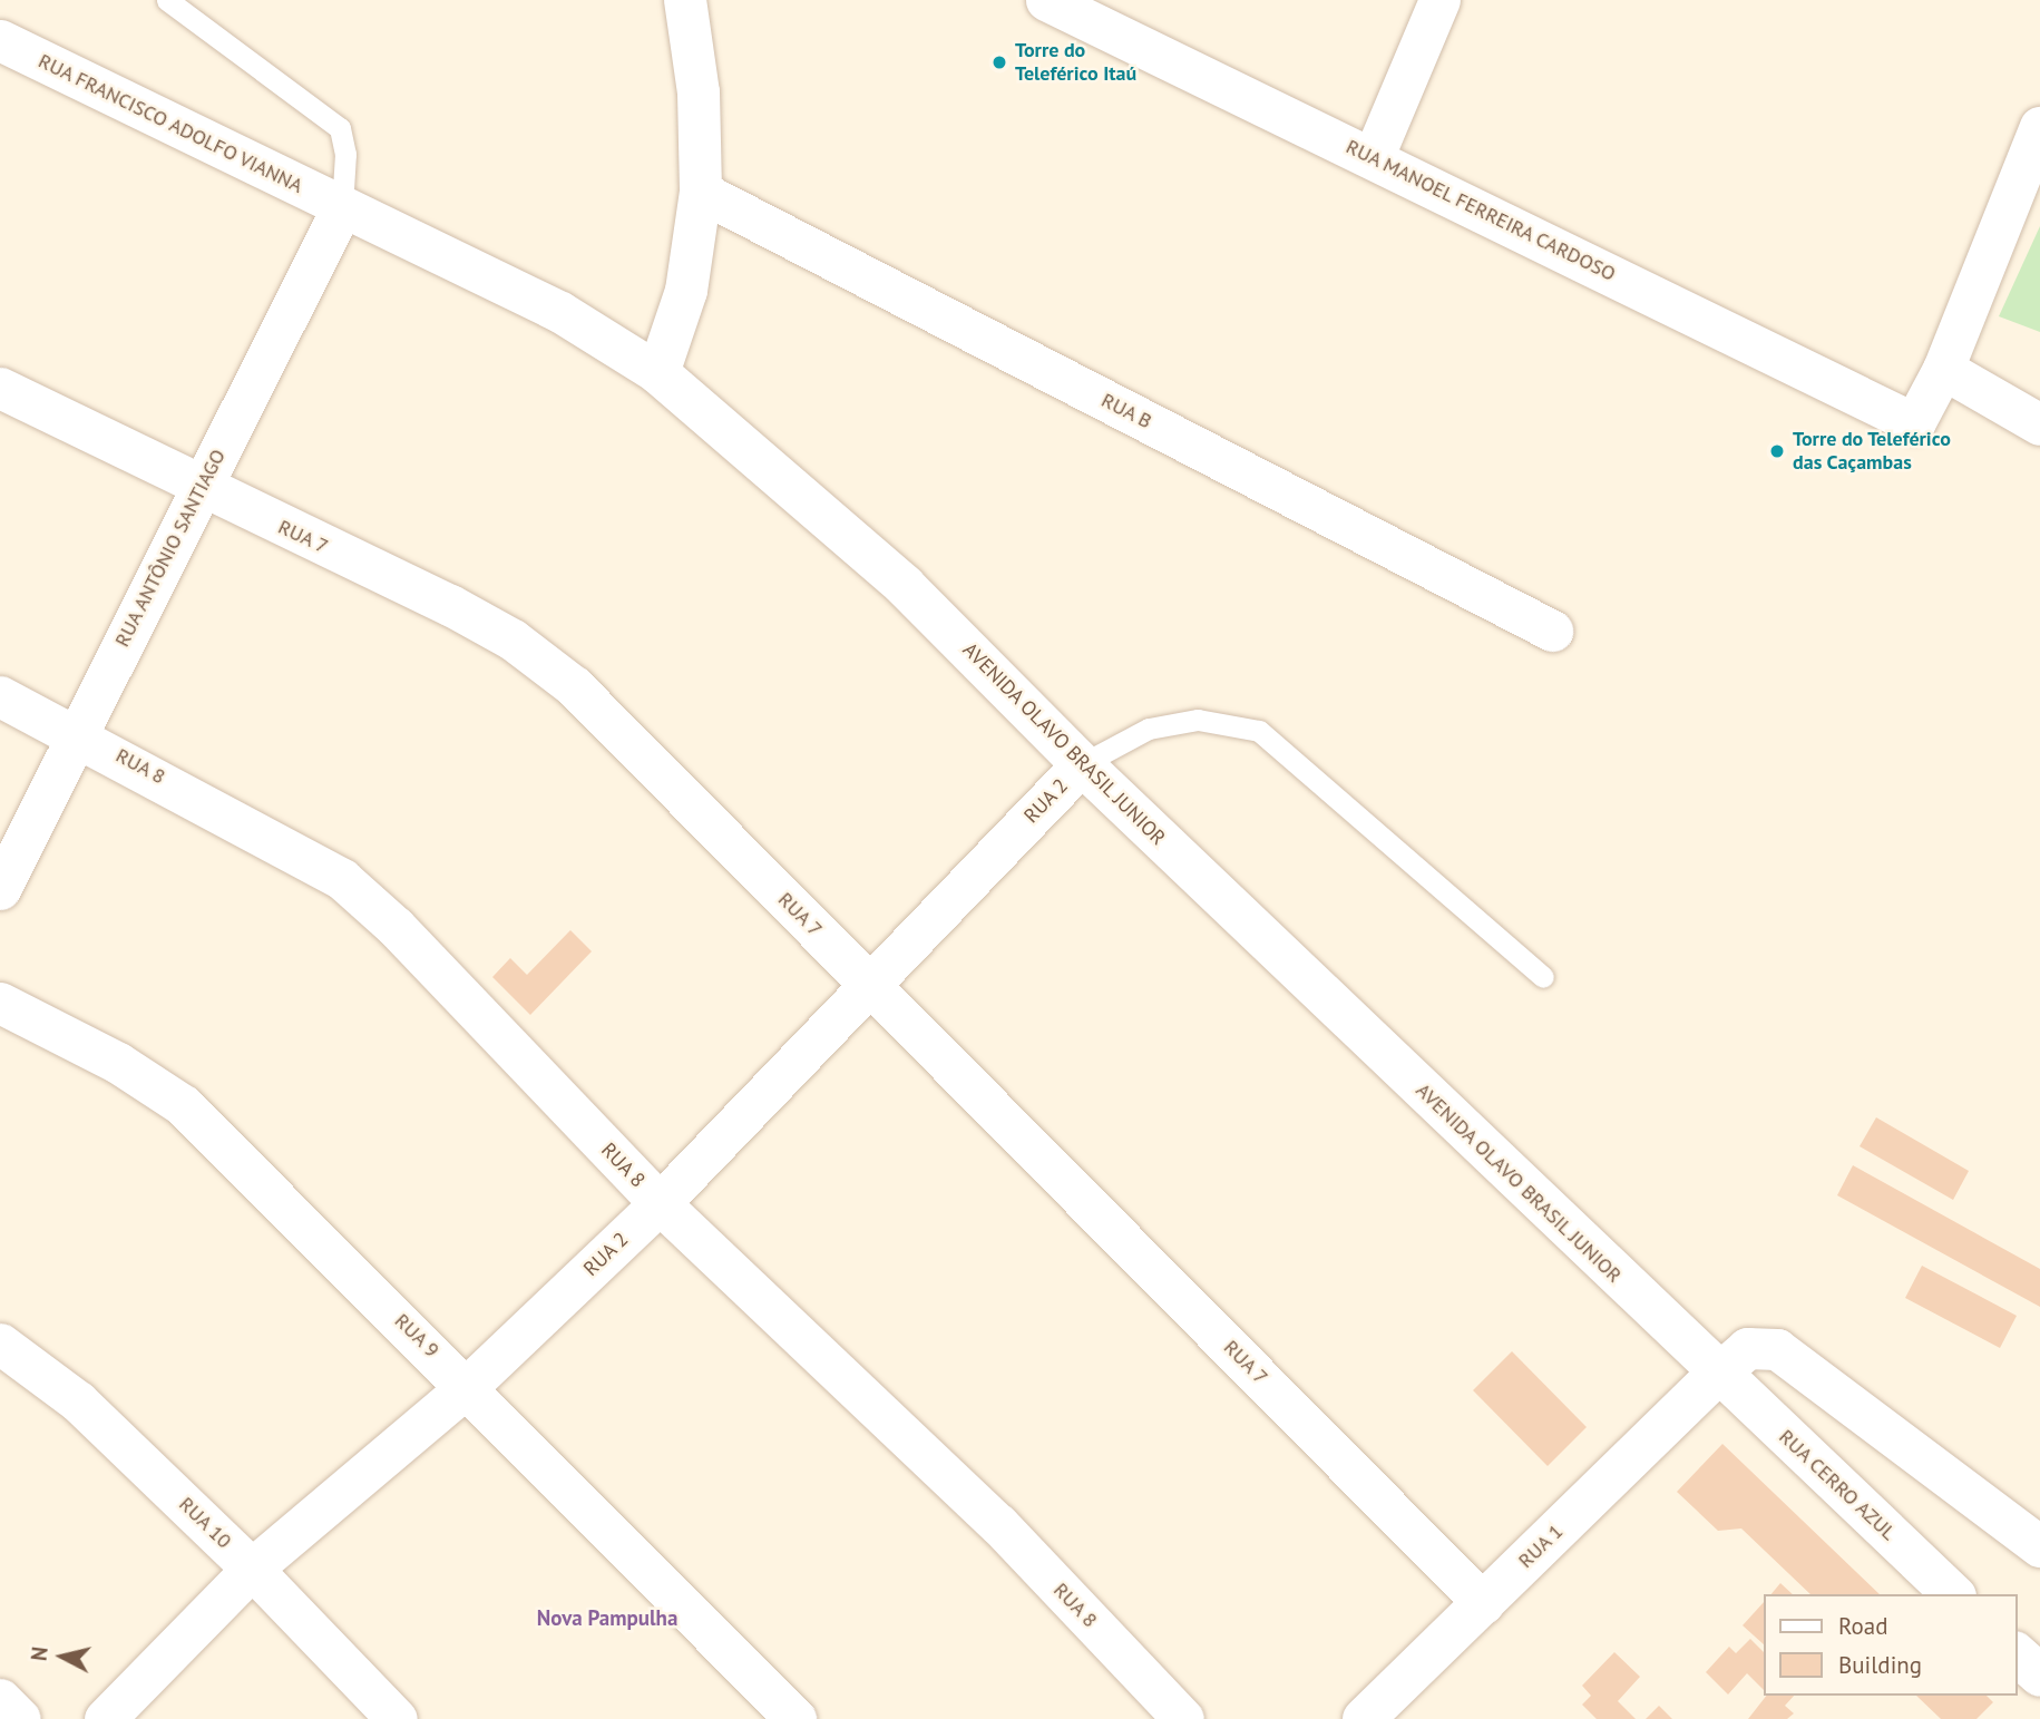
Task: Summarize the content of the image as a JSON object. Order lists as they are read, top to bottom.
{
  "streets": {
    "street": [
      "RUA FRANCISCO ADOLFO VIANNA",
      "RUA MANOEL FERREIRA CARDOSO",
      "RUA B",
      "RUA 7",
      "RUA ANTÔNIO SANTIAGO",
      "AVENIDA OLAVO BRASIL JUNIOR",
      "RUA 8",
      "RUA 2",
      "RUA 9",
      "RUA CERRO AZUL",
      "RUA 10",
      "RUA 1"
    ]
  },
  "crossings": [
    ["RUA FRANCISCO ADOLFO VIANNA", "RUA ANTÔNIO SANTIAGO"],
    ["RUA FRANCISCO ADOLFO VIANNA", "AVENIDA OLAVO BRASIL JUNIOR"],
    ["RUA 7", "RUA ANTÔNIO SANTIAGO"],
    ["RUA 7", "RUA 2"],
    ["RUA 7", "RUA 1"],
    ["RUA ANTÔNIO SANTIAGO", "AVENIDA OLAVO BRASIL JUNIOR"],
    ["RUA ANTÔNIO SANTIAGO", "RUA 8"],
    ["AVENIDA OLAVO BRASIL JUNIOR", "RUA 2"],
    ["AVENIDA OLAVO BRASIL JUNIOR", "RUA CERRO AZUL"],
    ["AVENIDA OLAVO BRASIL JUNIOR", "RUA 1"],
    ["RUA 8", "RUA 2"],
    ["RUA 2", "RUA 9"],
    ["RUA 2", "RUA 10"],
    ["RUA CERRO AZUL", "RUA 1"]
  ],
  "districts": ["Nova Pampulha"],
  "places": ["Torre do Teleférico Itaú", "Torre do Teleférico das Caçambas"],
  "legend": ["Road", "Building"],
  "north": "left"
}
